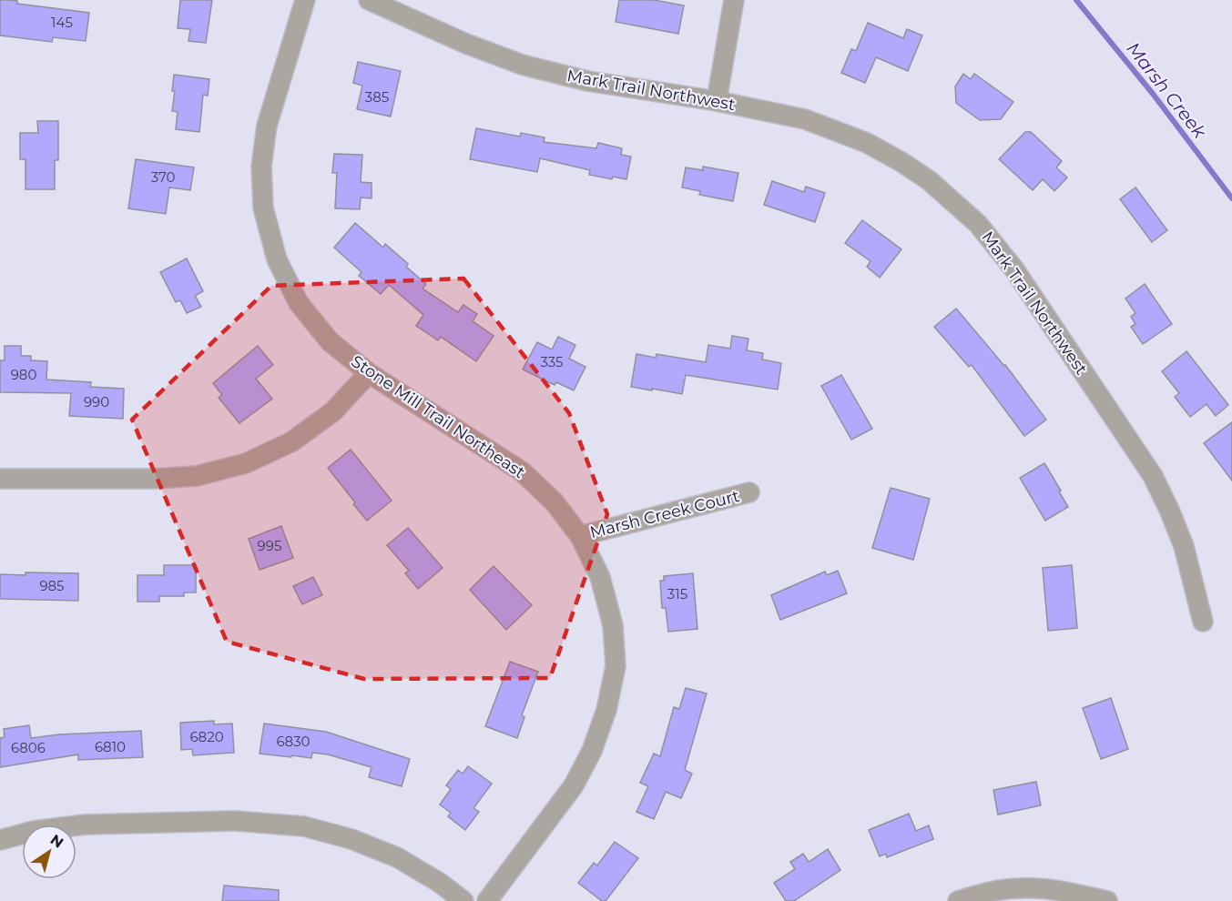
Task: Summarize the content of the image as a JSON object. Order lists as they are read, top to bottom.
{
  "streets": {
    "street": ["Mark Trail Northwest", "Stone Mill Trail Northeast", "Marsh Creek Court"]
  },
  "crossings": [
    ["Stone Mill Trail Northeast", "Marsh Creek Court"]
  ],
  "water": ["Marsh Creek"],
  "house_numbers": [
    "145",
    "385",
    "370",
    "335",
    "980",
    "990",
    "995",
    "985",
    "315",
    "6820",
    "6830",
    "6810",
    "6806"
  ],
  "north": "top right"
}
